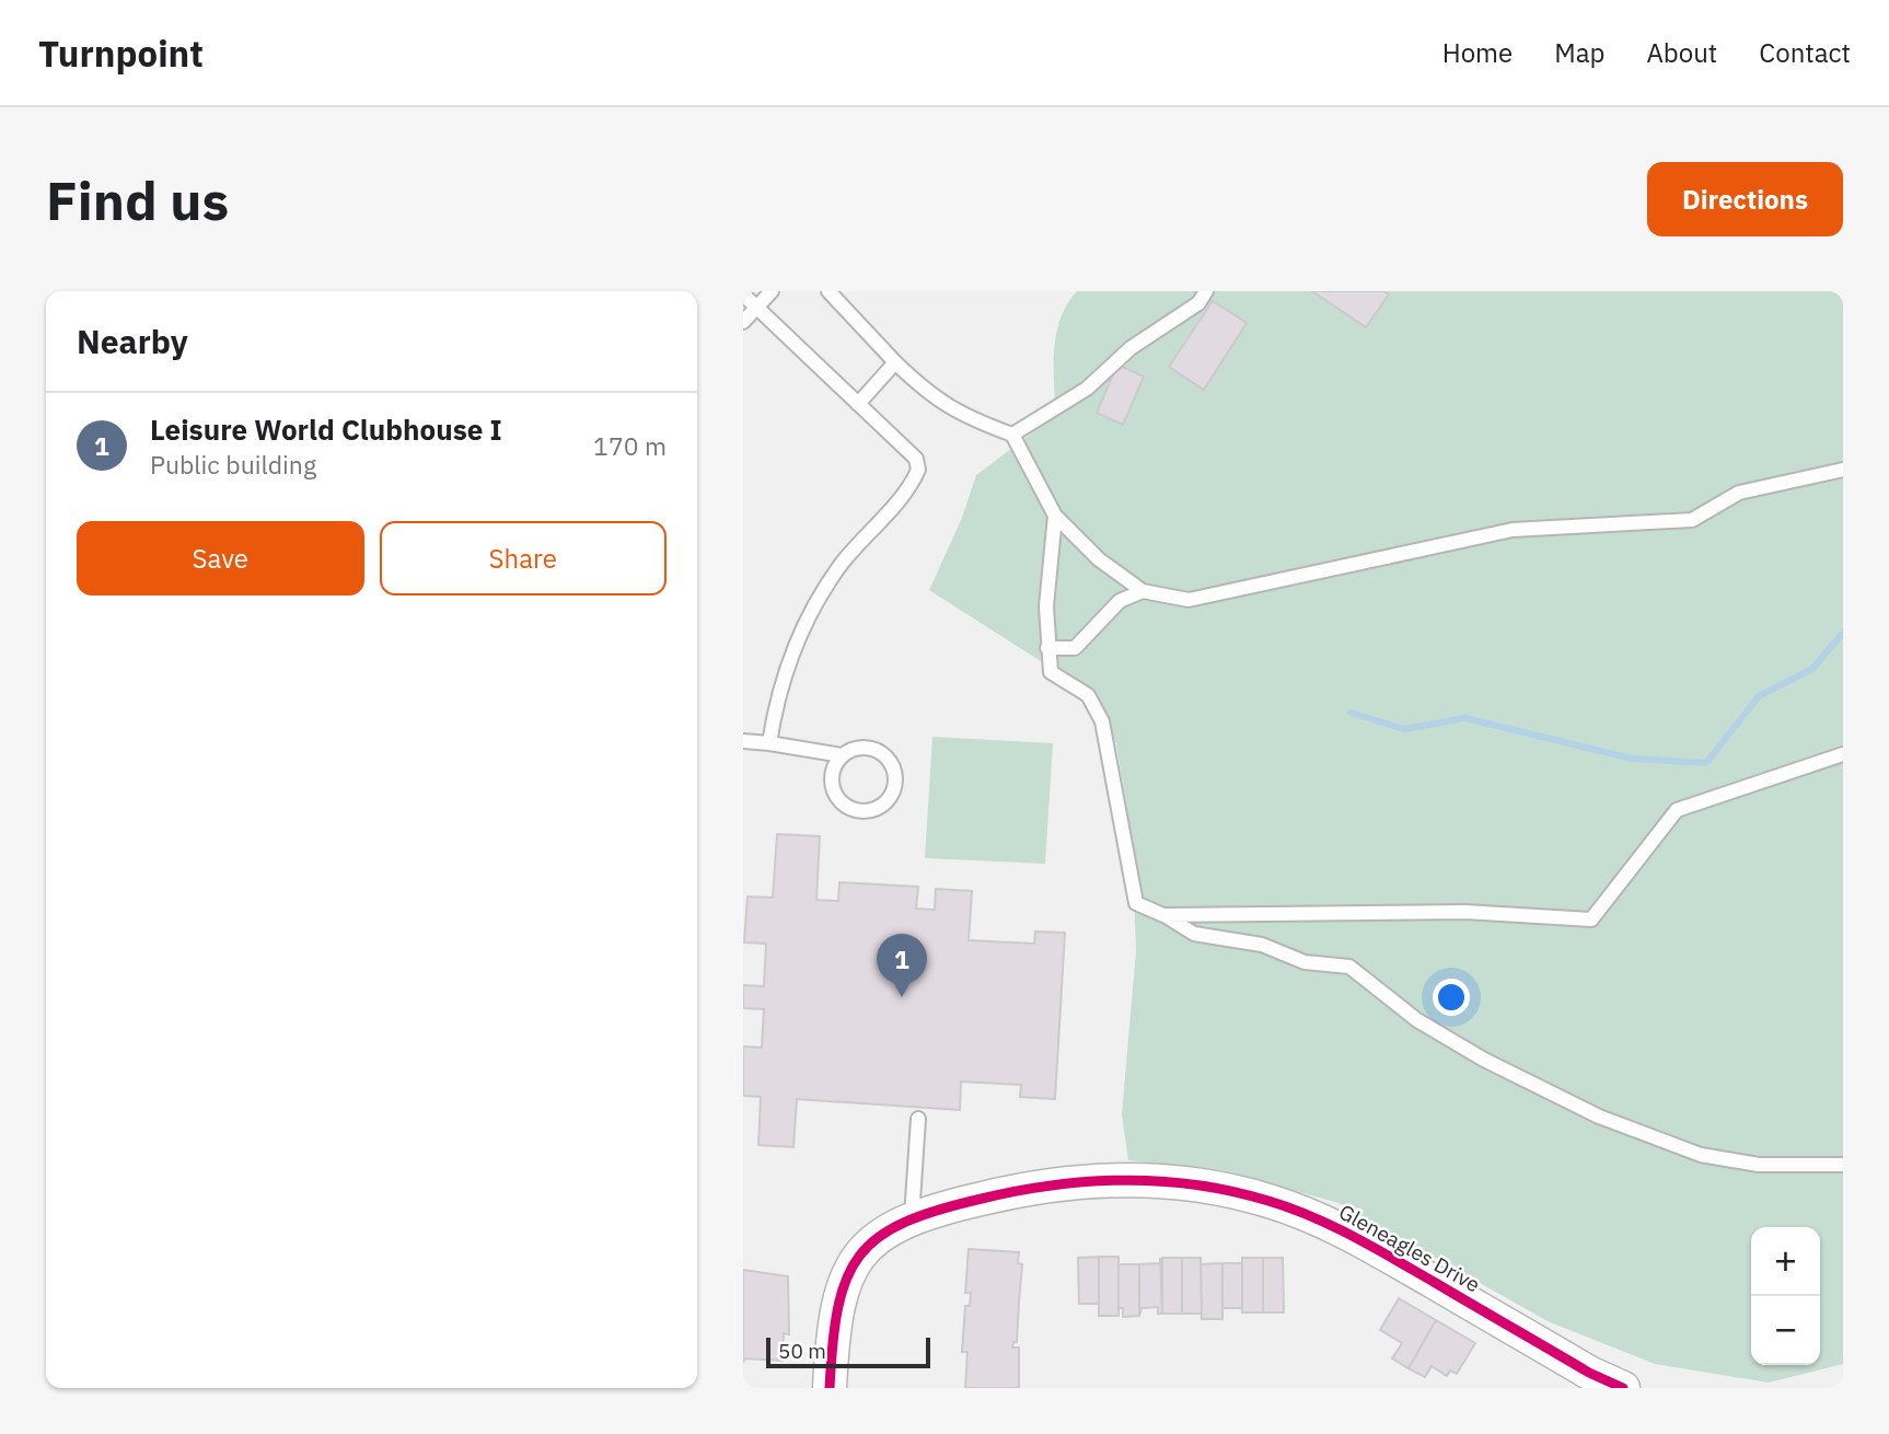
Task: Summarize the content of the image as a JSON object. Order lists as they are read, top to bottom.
{
  "streets": {
    "street": ["Gleneagles Drive"]
  },
  "scale_bar": "50 m",
  "page": {
    "header": "Turnpoint",
    "nav": [
      "Home",
      "Map",
      "About",
      "Contact"
    ],
    "buttons": [
      "Directions",
      ["Save", "Share"]
    ],
    "title": "Find us",
    "heading": "Nearby",
    "list": [
      {
        "mark": "1",
        "name": "Leisure World Clubhouse I",
        "note": "Public building",
        "value": "170 m"
      }
    ],
    "pins": "1",
    "map_buttons": ["+", "−"],
    "scale": "50 m"
  }
}
